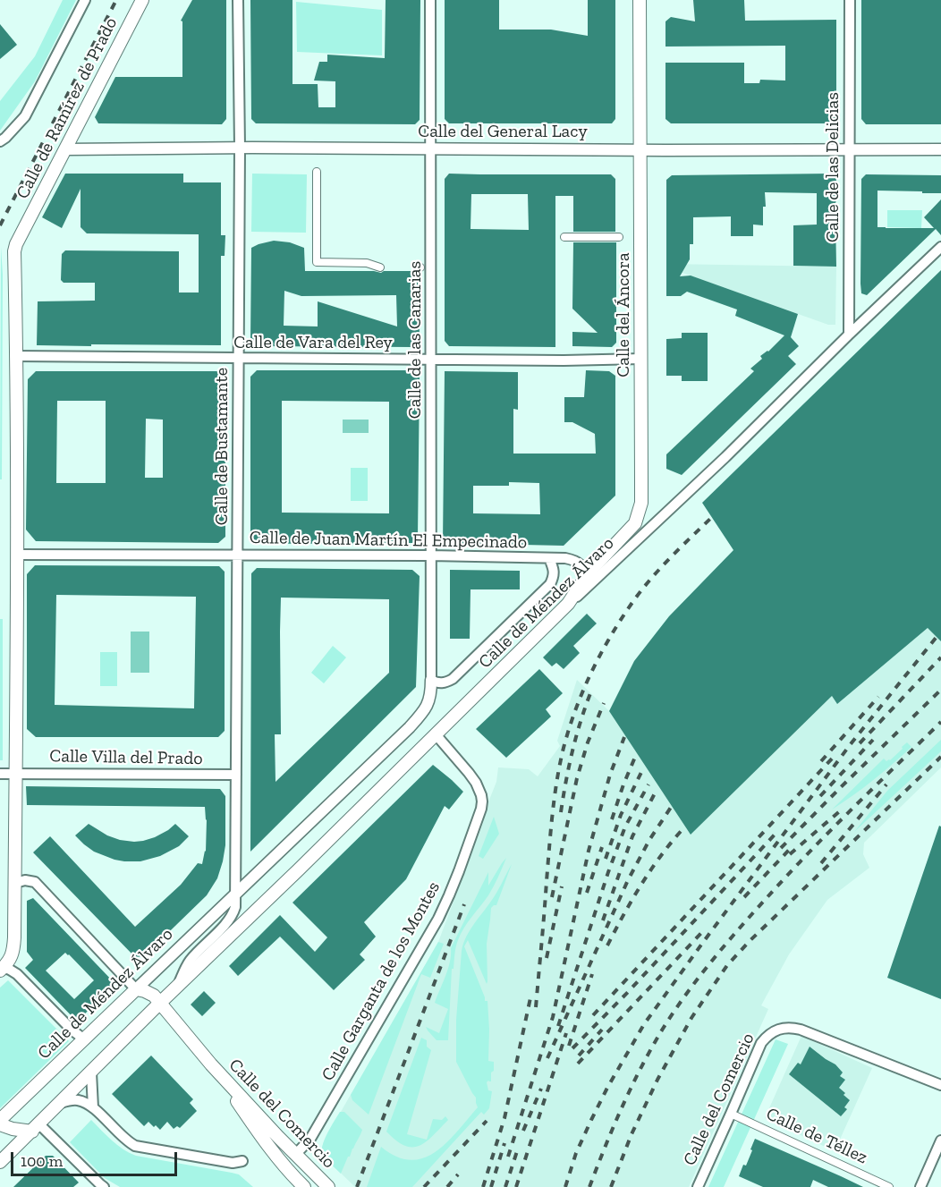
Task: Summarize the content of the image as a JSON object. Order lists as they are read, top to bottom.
{
  "streets": {
    "main road": [
      "Calle de Ramírez de Prado",
      "Calle del Áncora",
      "Calle de Méndez Álvaro",
      "Calle del Comercio"
    ],
    "street": [
      "Calle del General Lacy",
      "Calle de las Delicias",
      "Calle de las Canarias",
      "Calle de Vara del Rey",
      "Calle de Bustamante",
      "Calle de Juan Martín El Empecinado",
      "Calle Villa del Prado",
      "Calle Garganta de los Montes",
      "Calle de Téllez"
    ]
  },
  "crossings": [
    ["Calle de Ramírez de Prado", "Calle del General Lacy"],
    ["Calle de Ramírez de Prado", "Calle de Vara del Rey"],
    ["Calle de Ramírez de Prado", "Calle de Juan Martín El Empecinado"],
    ["Calle de Ramírez de Prado", "Calle Villa del Prado"],
    ["Calle del General Lacy", "Calle de las Delicias"],
    ["Calle del General Lacy", "Calle del Áncora"],
    ["Calle del General Lacy", "Calle de las Canarias"],
    ["Calle del General Lacy", "Calle de Bustamante"],
    ["Calle de las Delicias", "Calle de Méndez Álvaro"],
    ["Calle del Áncora", "Calle de Vara del Rey"],
    ["Calle del Áncora", "Calle de Juan Martín El Empecinado"],
    ["Calle del Áncora", "Calle de Méndez Álvaro"],
    ["Calle de las Canarias", "Calle de Vara del Rey"],
    ["Calle de las Canarias", "Calle de Juan Martín El Empecinado"],
    ["Calle de las Canarias", "Calle de Méndez Álvaro"],
    ["Calle de Vara del Rey", "Calle de Bustamante"],
    ["Calle de Bustamante", "Calle de Juan Martín El Empecinado"],
    ["Calle de Bustamante", "Calle de Méndez Álvaro"],
    ["Calle de Bustamante", "Calle Villa del Prado"],
    ["Calle de Juan Martín El Empecinado", "Calle de Méndez Álvaro"],
    ["Calle de Méndez Álvaro", "Calle Garganta de los Montes"],
    ["Calle de Méndez Álvaro", "Calle del Comercio"],
    ["Calle Garganta de los Montes", "Calle del Comercio"],
    ["Calle del Comercio", "Calle de Téllez"]
  ],
  "scale_bar": "100 m"
}
